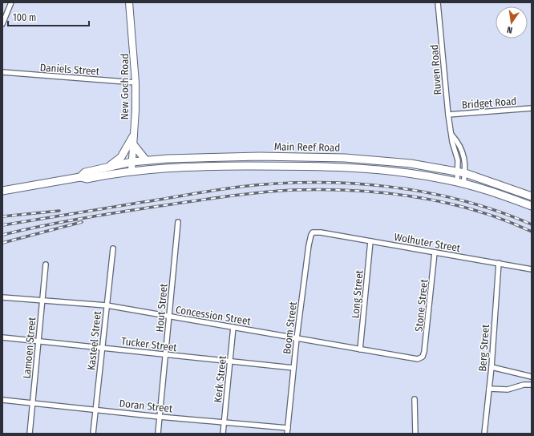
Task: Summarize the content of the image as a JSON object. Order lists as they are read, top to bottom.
{
  "streets": {
    "main road": ["New Goch Road", "Main Reef Road"],
    "street": [
      "Daniels Street",
      "Ruven Road",
      "Bridget Road",
      "Wolhuter Street",
      "Long Street",
      "Stone Street",
      "Hout Street",
      "Concession Street",
      "Boom Street",
      "Kasteel Street",
      "Tucker Street",
      "Lamoen Street",
      "Berg Street",
      "Kerk Street",
      "Doran Street"
    ]
  },
  "crossings": [
    ["Daniels Street", "New Goch Road"],
    ["Ruven Road", "Bridget Road"],
    ["Ruven Road", "Main Reef Road"],
    ["New Goch Road", "Main Reef Road"],
    ["Wolhuter Street", "Long Street"],
    ["Wolhuter Street", "Stone Street"],
    ["Wolhuter Street", "Boom Street"],
    ["Wolhuter Street", "Berg Street"],
    ["Long Street", "Concession Street"],
    ["Stone Street", "Concession Street"],
    ["Hout Street", "Concession Street"],
    ["Hout Street", "Tucker Street"],
    ["Hout Street", "Doran Street"],
    ["Concession Street", "Boom Street"],
    ["Concession Street", "Kasteel Street"],
    ["Concession Street", "Lamoen Street"],
    ["Concession Street", "Kerk Street"],
    ["Boom Street", "Tucker Street"],
    ["Boom Street", "Doran Street"],
    ["Kasteel Street", "Tucker Street"],
    ["Kasteel Street", "Doran Street"],
    ["Tucker Street", "Lamoen Street"],
    ["Tucker Street", "Kerk Street"],
    ["Lamoen Street", "Doran Street"],
    ["Kerk Street", "Doran Street"]
  ],
  "scale_bar": "100 m",
  "north": "bottom"
}
